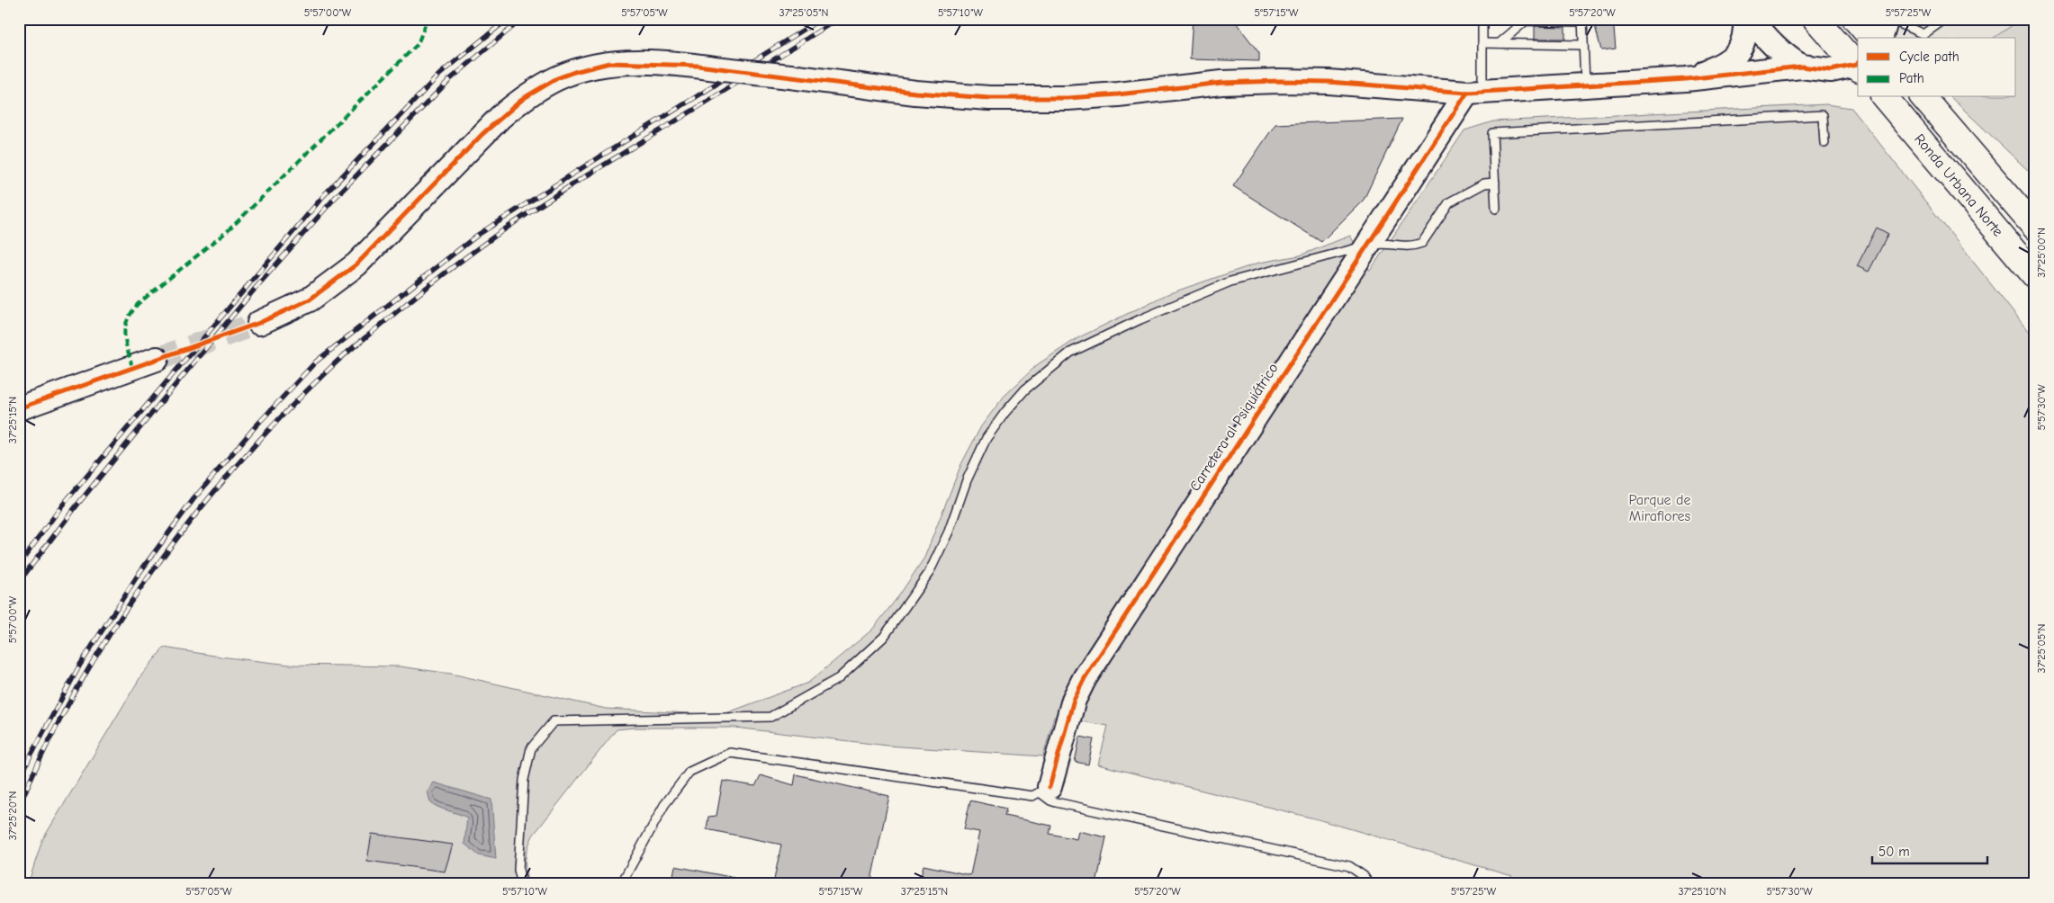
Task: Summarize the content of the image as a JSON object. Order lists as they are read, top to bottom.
{
  "streets": {
    "main road": ["Ronda Urbana Norte"],
    "street": ["Carretera al Psiquiátrico"]
  },
  "parks": ["Parque de Miraflores"],
  "legend": ["Cycle path", "Path"],
  "scale_bar": "50 m",
  "coordinates": [
    "5°57'00\"W",
    "5°57'05\"W",
    "37°25'05\"N",
    "5°57'10\"W",
    "5°57'15\"W",
    "5°57'20\"W",
    "5°57'25\"W",
    "37°25'00\"N",
    "5°57'30\"W",
    "37°25'15\"N",
    "37°25'20\"N",
    "37°25'10\"N"
  ]
}
